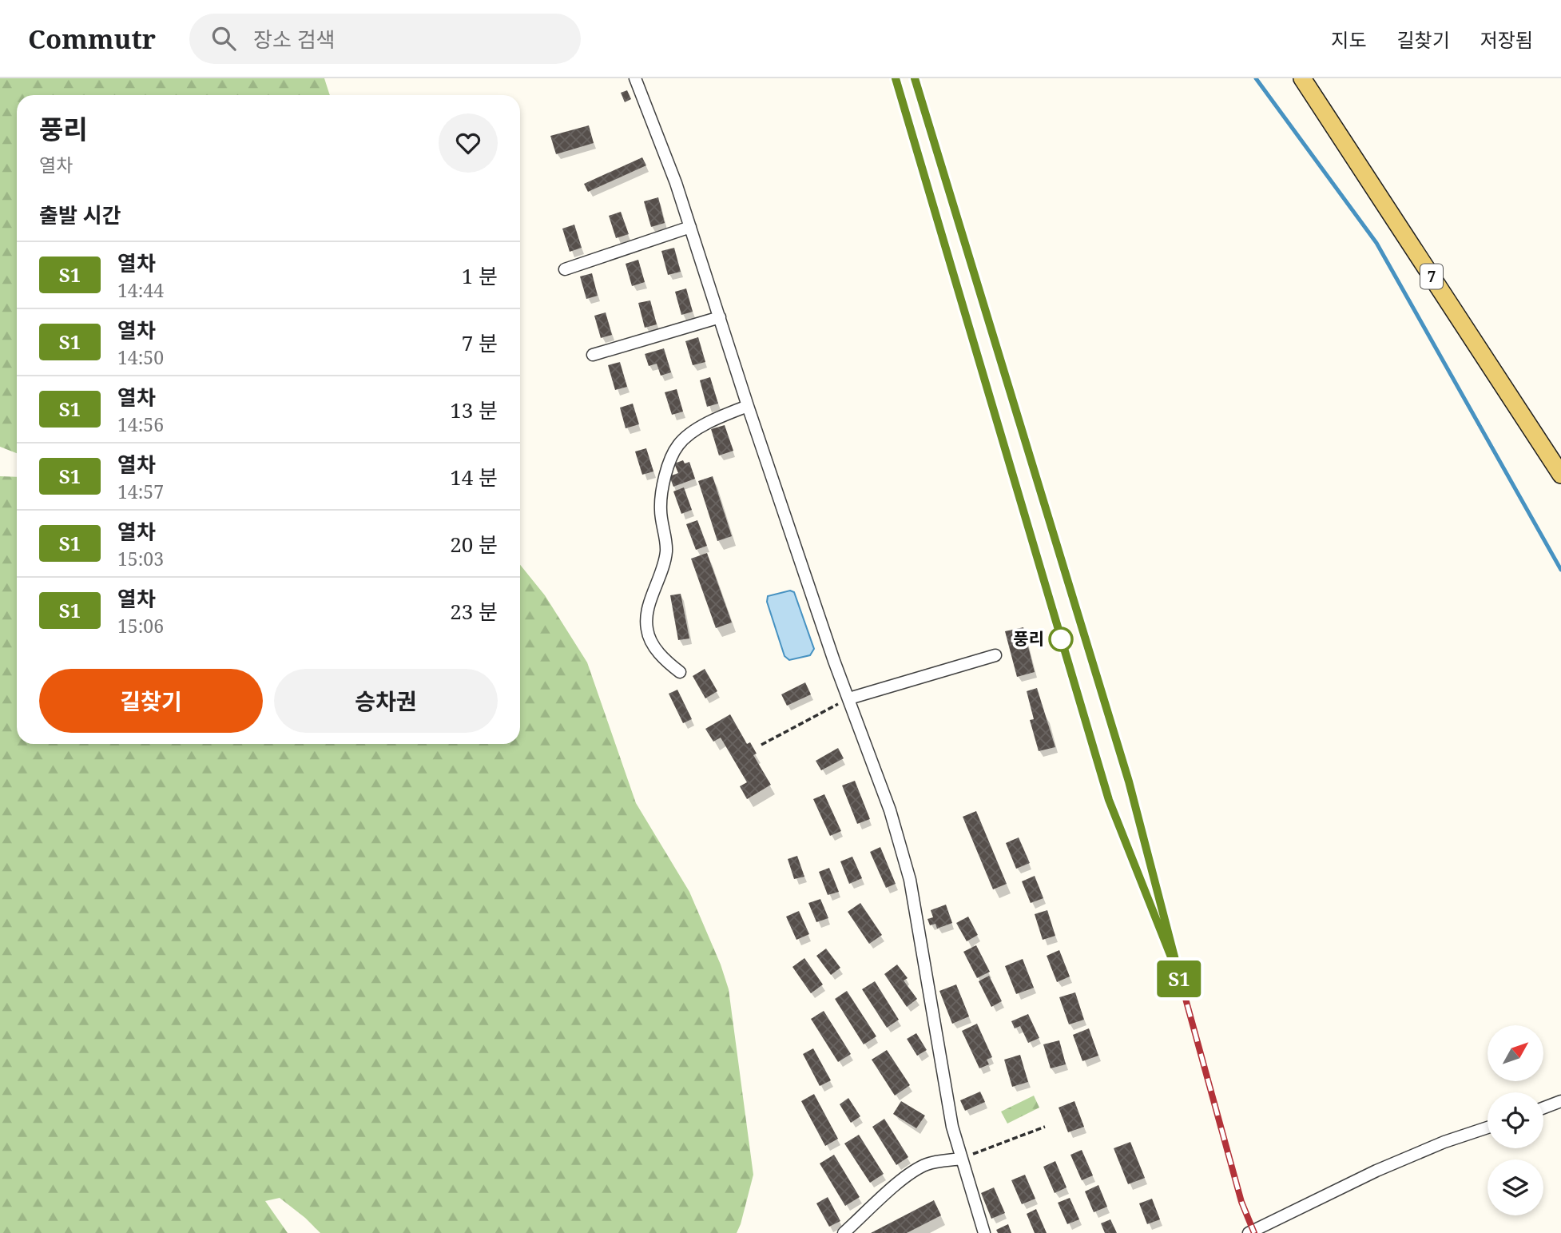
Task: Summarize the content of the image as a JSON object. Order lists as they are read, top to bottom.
{
  "streets": {
    "main road": ["7"]
  },
  "places": ["풍리"],
  "north": "top right",
  "page": {
    "header": "Commutr",
    "search": "장소 검색",
    "nav": ["지도", "길찾기", "저장됨"],
    "on_map": "S1",
    "heading": [
      ["풍리", "열차"],
      "출발 시간"
    ],
    "list": [
      {
        "mark": "S1",
        "name": "열차",
        "note": "14:44",
        "value": "1 분"
      },
      {
        "mark": "S1",
        "name": "열차",
        "note": "14:50",
        "value": "7 분"
      },
      {
        "mark": "S1",
        "name": "열차",
        "note": "14:56",
        "value": "13 분"
      },
      {
        "mark": "S1",
        "name": "열차",
        "note": "14:57",
        "value": "14 분"
      },
      {
        "mark": "S1",
        "name": "열차",
        "note": "15:03",
        "value": "20 분"
      },
      {
        "mark": "S1",
        "name": "열차",
        "note": "15:06",
        "value": "23 분"
      }
    ],
    "buttons": ["길찾기", "승차권"]
  }
}
